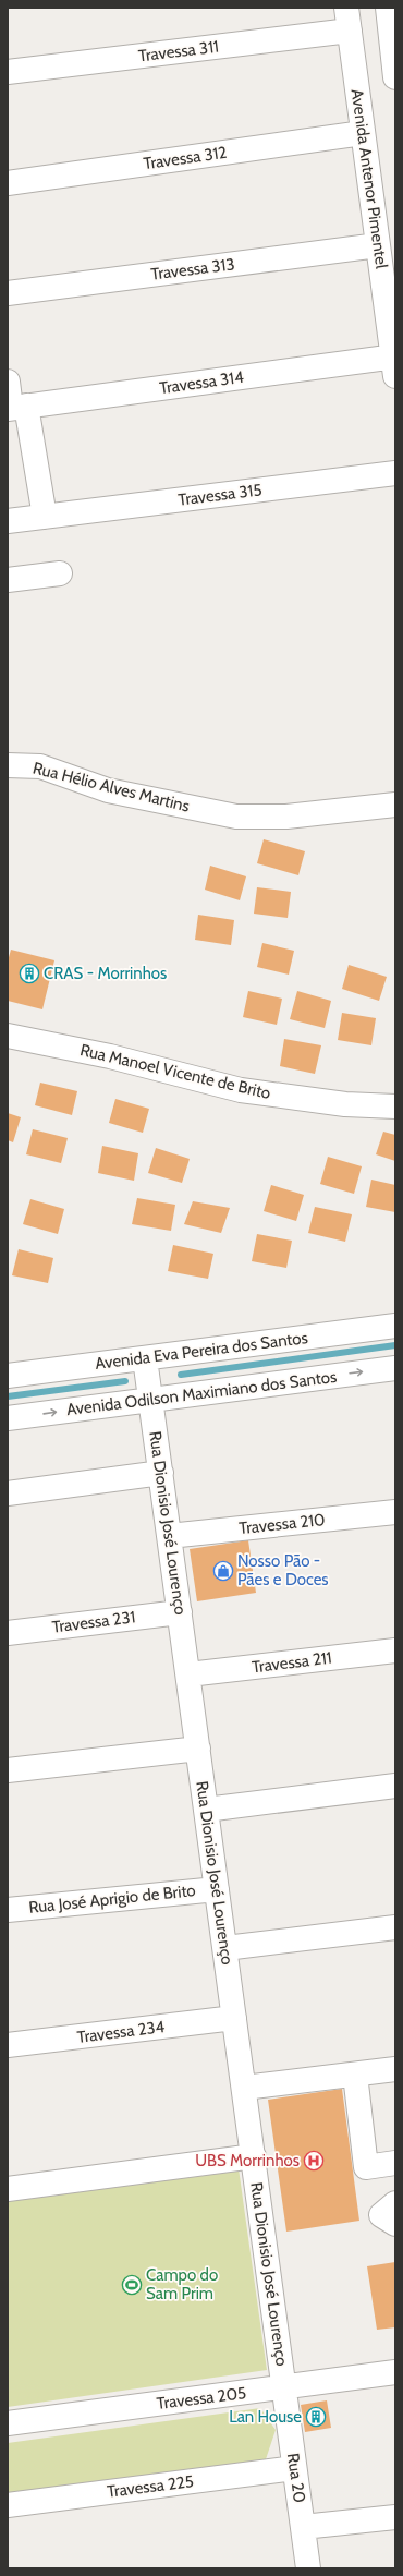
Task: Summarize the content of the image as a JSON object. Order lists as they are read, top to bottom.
{
  "streets": {
    "street": [
      "Travessa 311",
      "Travessa 312",
      "Avenida Antenor Pimentel",
      "Travessa 313",
      "Travessa 314",
      "Travessa 315",
      "Rua Hélio Alves Martins",
      "Rua Manoel Vicente de Brito",
      "Avenida Eva Pereira dos Santos",
      "Avenida Odilson Maximiano dos Santos",
      "Rua Dionisio José Lourenço",
      "Travessa 210",
      "Travessa 231",
      "Travessa 211",
      "Rua José Aprigio de Brito",
      "Travessa 234",
      "Travessa 205",
      "Rua 20",
      "Travessa 225"
    ]
  },
  "crossings": [
    ["Travessa 311", "Avenida Antenor Pimentel"],
    ["Travessa 312", "Avenida Antenor Pimentel"],
    ["Avenida Antenor Pimentel", "Travessa 313"],
    ["Avenida Antenor Pimentel", "Travessa 314"],
    ["Avenida Eva Pereira dos Santos", "Rua Dionisio José Lourenço"],
    ["Avenida Odilson Maximiano dos Santos", "Rua Dionisio José Lourenço"],
    ["Rua Dionisio José Lourenço", "Travessa 210"],
    ["Rua Dionisio José Lourenço", "Travessa 231"],
    ["Rua Dionisio José Lourenço", "Travessa 211"],
    ["Rua Dionisio José Lourenço", "Rua José Aprigio de Brito"],
    ["Rua Dionisio José Lourenço", "Travessa 234"],
    ["Rua Dionisio José Lourenço", "Travessa 205"],
    ["Rua Dionisio José Lourenço", "Rua 20"],
    ["Travessa 205", "Rua 20"],
    ["Rua 20", "Travessa 225"]
  ],
  "places": {
    "building": ["CRAS - Morrinhos", "Lan House"],
    "shop": ["Nosso Pão - Pães e Doces"],
    "hospital": ["UBS Morrinhos"],
    "sports": ["Campo do Sam Prim"]
  }
}
